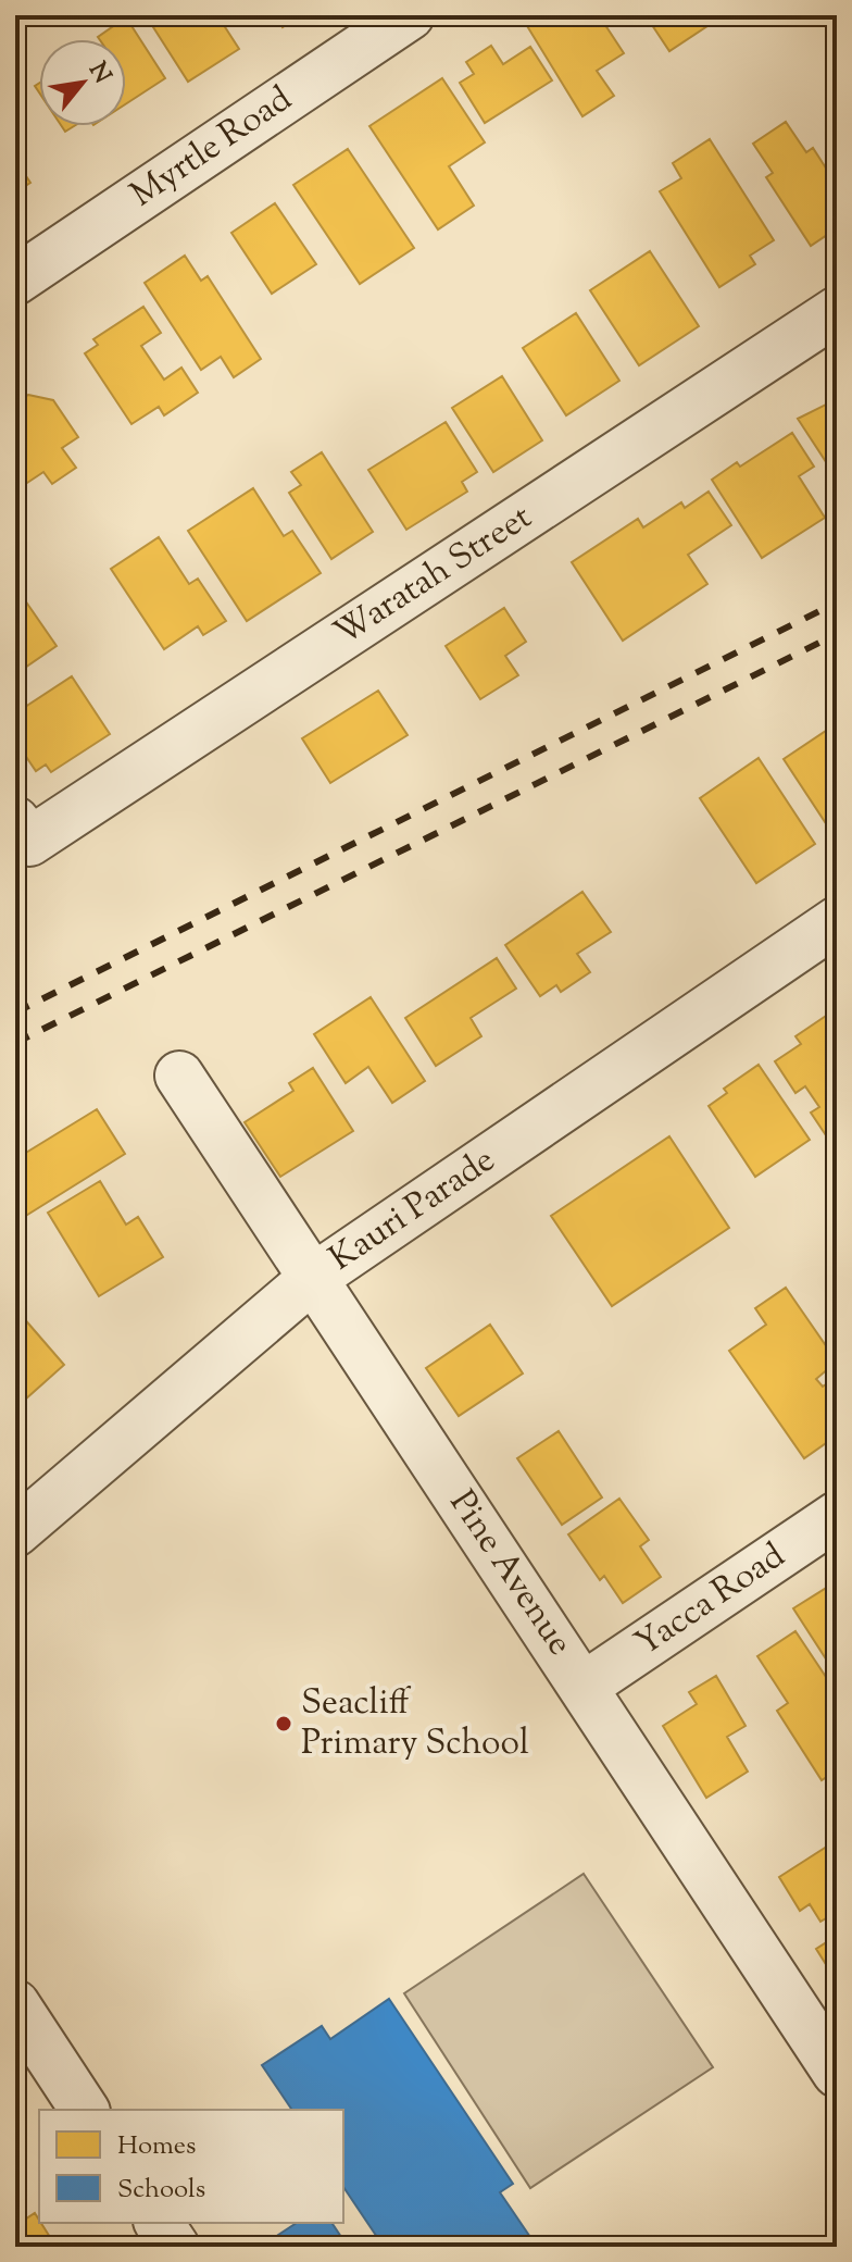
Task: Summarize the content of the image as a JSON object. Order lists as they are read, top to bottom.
{
  "streets": {
    "street": [
      "Myrtle Road",
      "Waratah Street",
      "Kauri Parade",
      "Pine Avenue",
      "Yacca Road"
    ]
  },
  "crossings": [
    ["Kauri Parade", "Pine Avenue"],
    ["Pine Avenue", "Yacca Road"]
  ],
  "places": ["Seacliff Primary School"],
  "legend": ["Homes", "Schools"],
  "north": "top right"
}
